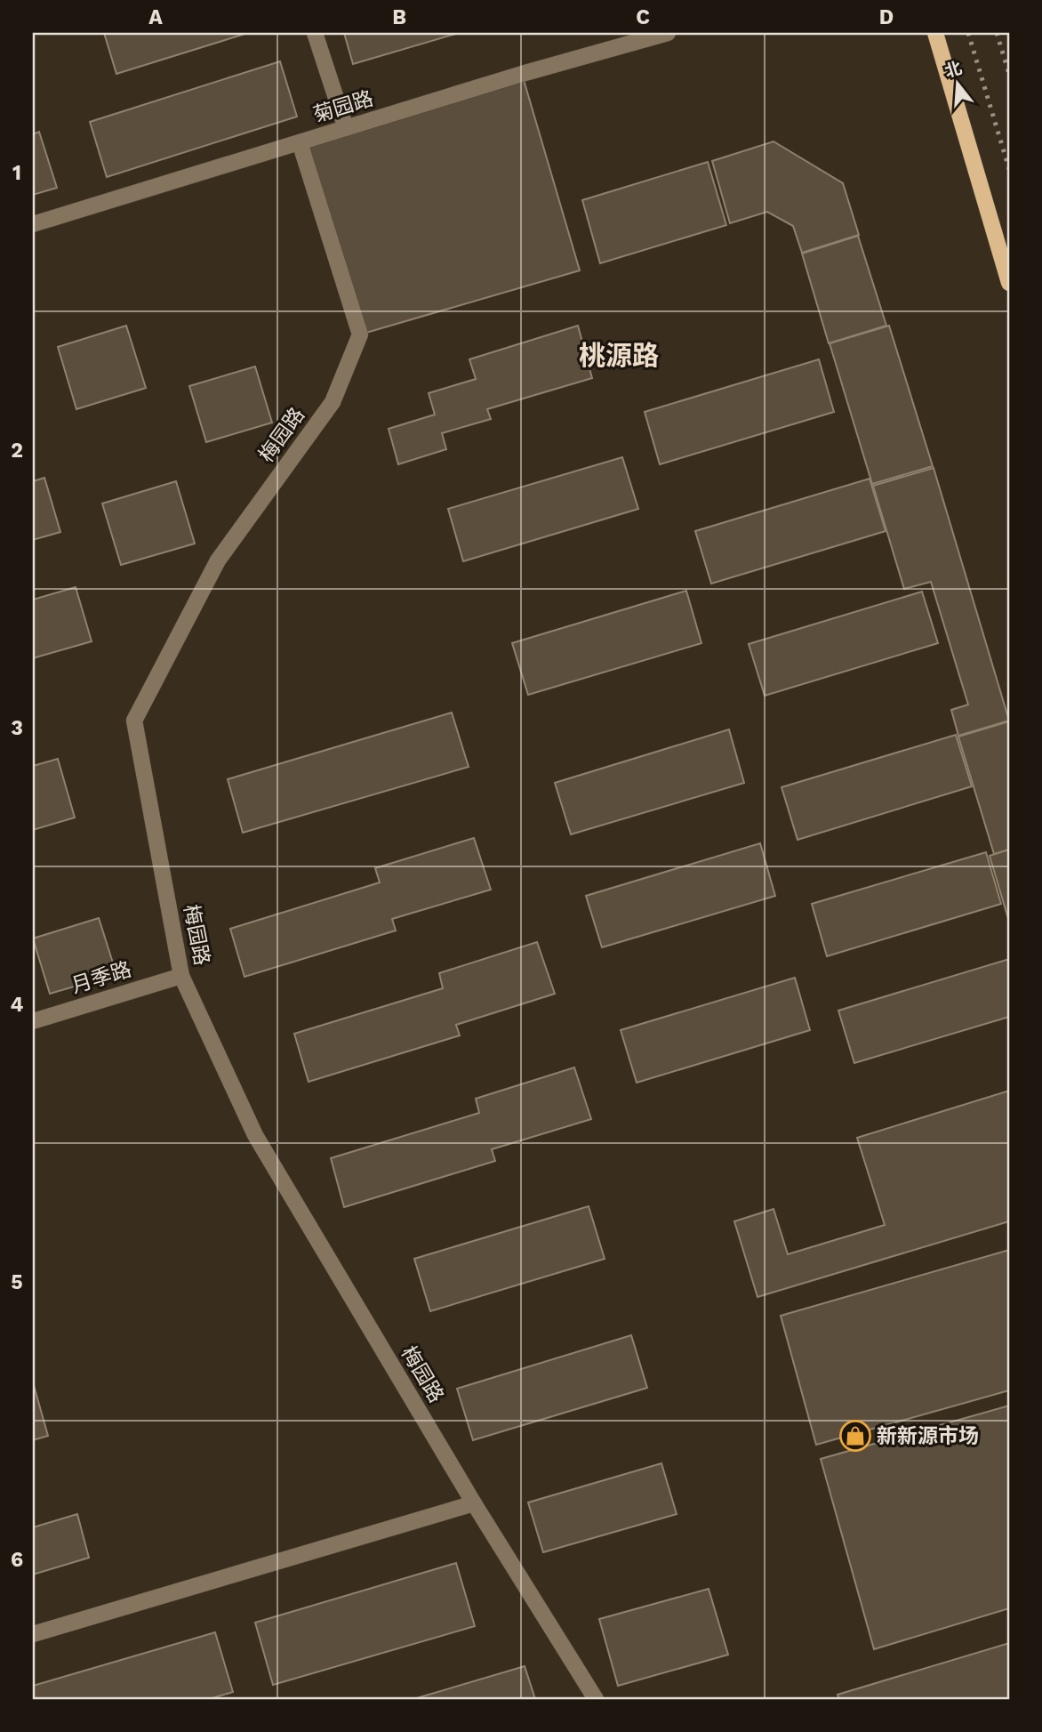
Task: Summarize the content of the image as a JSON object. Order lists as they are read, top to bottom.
{
  "streets": {
    "street": ["菊园路", "梅园路", "月季路"]
  },
  "crossings": [
    ["菊园路", "梅园路"],
    ["梅园路", "月季路"]
  ],
  "districts": ["桃源路"],
  "places": {
    "shop": ["新新源市场"]
  },
  "north": "top",
  "grid": {
    "columns": [
      "A",
      "B",
      "C",
      "D"
    ],
    "rows": [
      "1",
      "2",
      "3",
      "4",
      "5",
      "6"
    ]
  }
}
